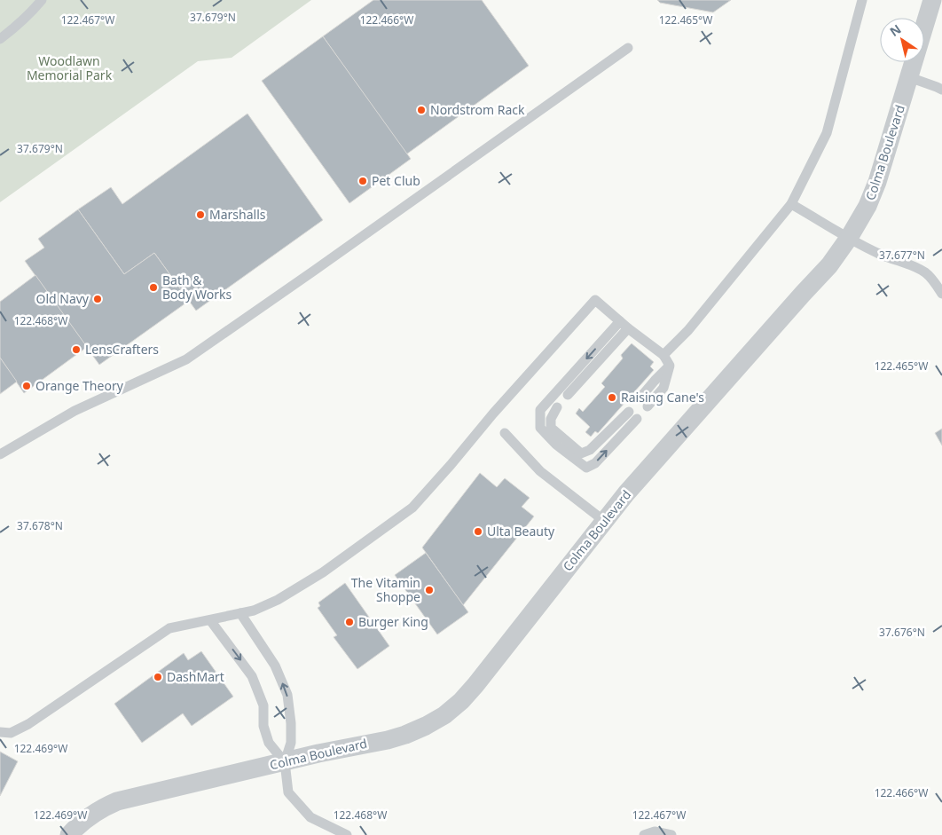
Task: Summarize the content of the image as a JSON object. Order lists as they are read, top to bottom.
{
  "streets": {
    "street": ["Colma Boulevard"]
  },
  "parks": ["Woodlawn Memorial Park"],
  "places": [
    "Nordstrom Rack",
    "Pet Club",
    "Marshalls",
    "Bath & Body Works",
    "Old Navy",
    "LensCrafters",
    "Orange Theory",
    "Raising Cane's",
    "Ulta Beauty",
    "The Vitamin Shoppe",
    "Burger King",
    "DashMart"
  ],
  "north": "top left",
  "coordinates": [
    "37.679°N",
    "122.467°W",
    "122.466°W",
    "122.465°W",
    "37.677°N",
    "122.468°W",
    "37.678°N",
    "37.676°N",
    "122.469°W"
  ]
}
